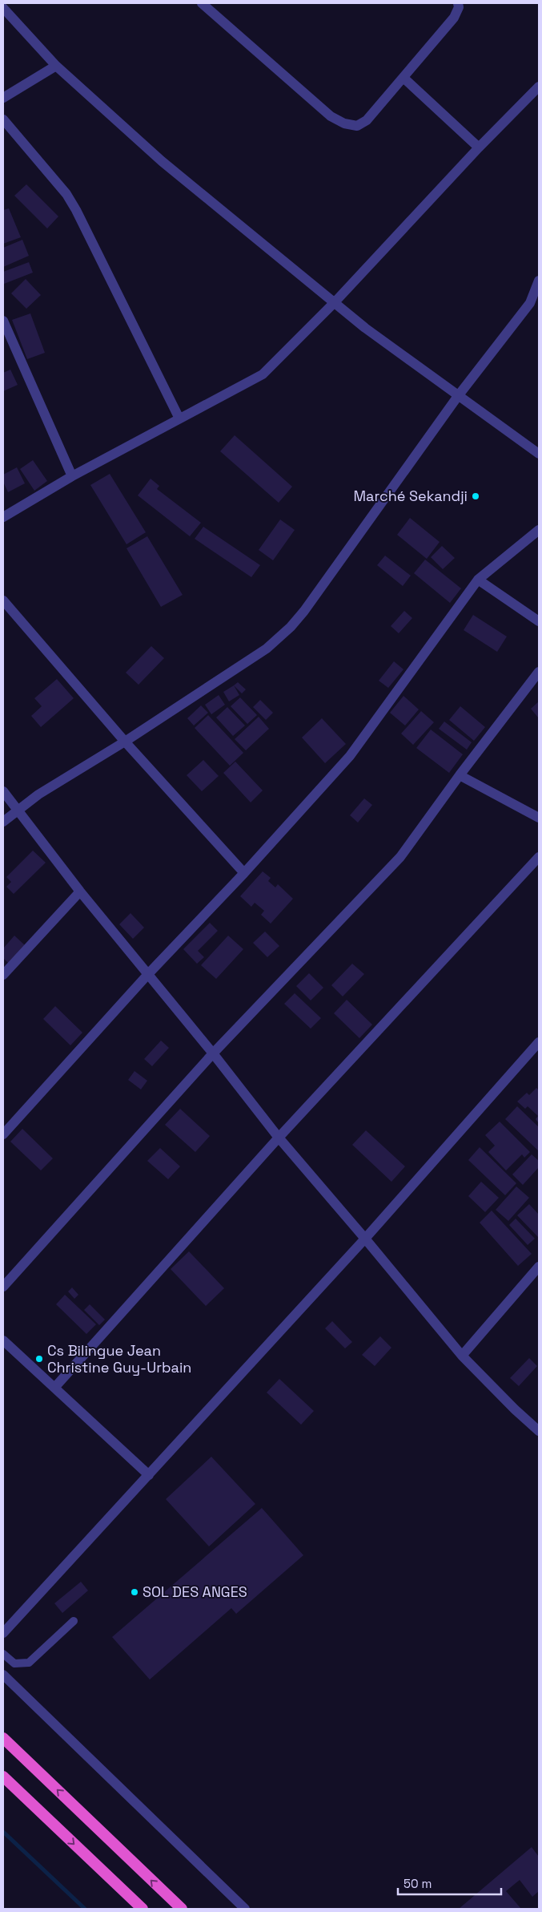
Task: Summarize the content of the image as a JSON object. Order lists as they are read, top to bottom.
{
  "places": ["Marché Sekandji", "Cs Bilingue Jean Christine Guy-Urbain", "SOL DES ANGES"],
  "scale_bar": "50 m"
}
